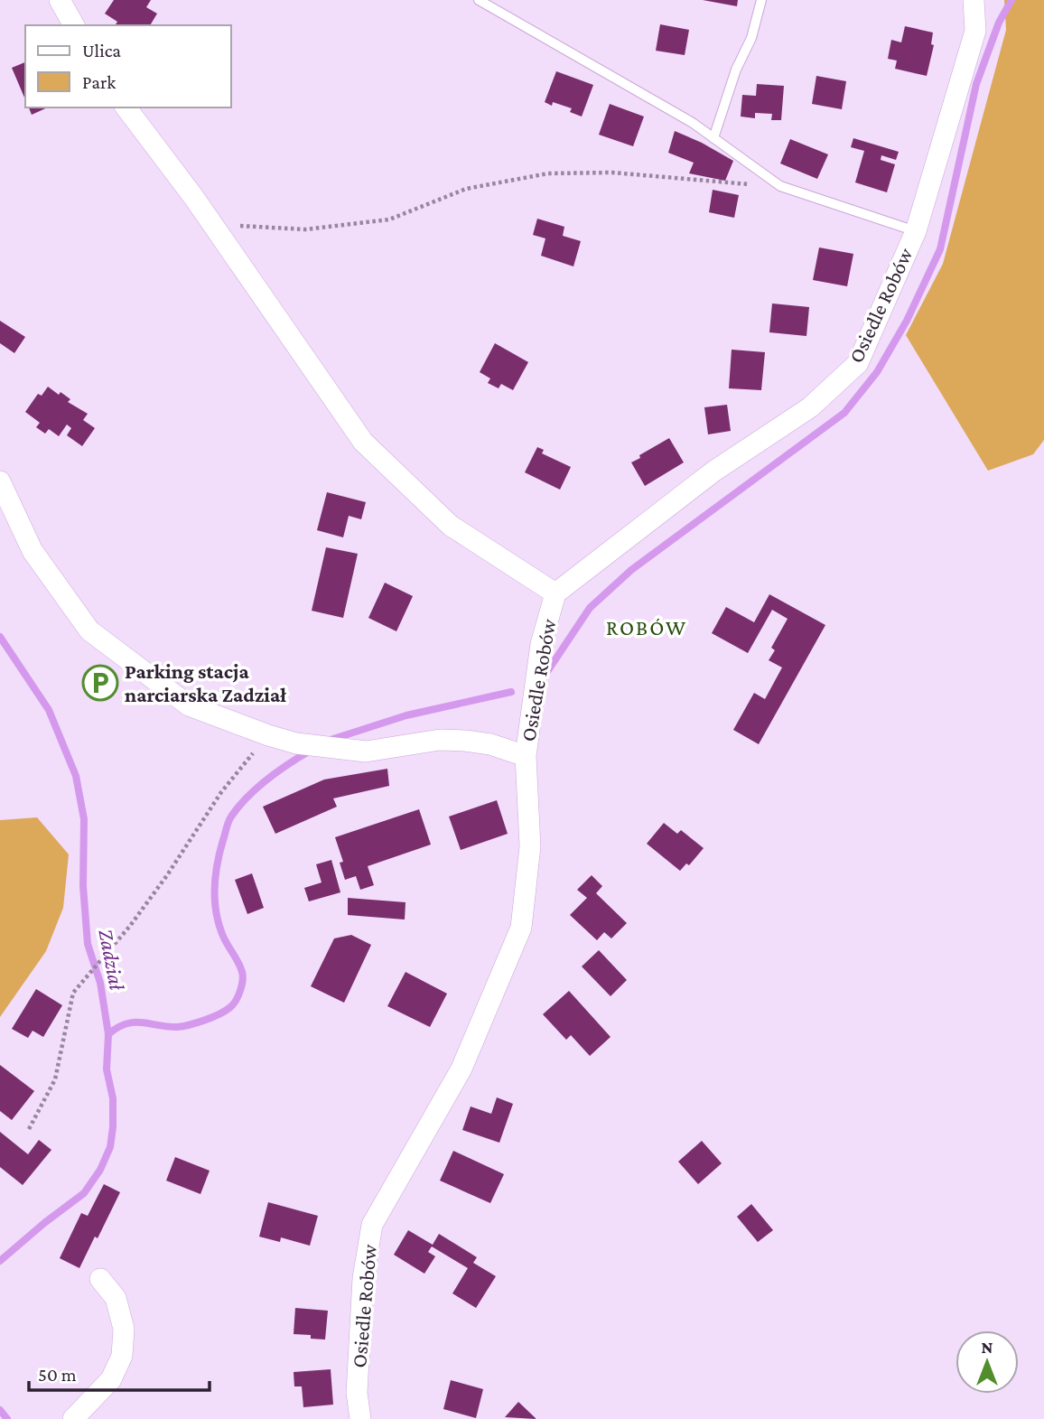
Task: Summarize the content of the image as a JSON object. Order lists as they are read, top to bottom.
{
  "streets": {
    "street": ["Osiedle Robów"]
  },
  "districts": ["ROBÓW"],
  "water": ["Zadział"],
  "places": {
    "parking": ["Parking stacja narciarska Zadział"]
  },
  "legend": ["Ulica", "Park"],
  "scale_bar": "50 m",
  "north": "top"
}
